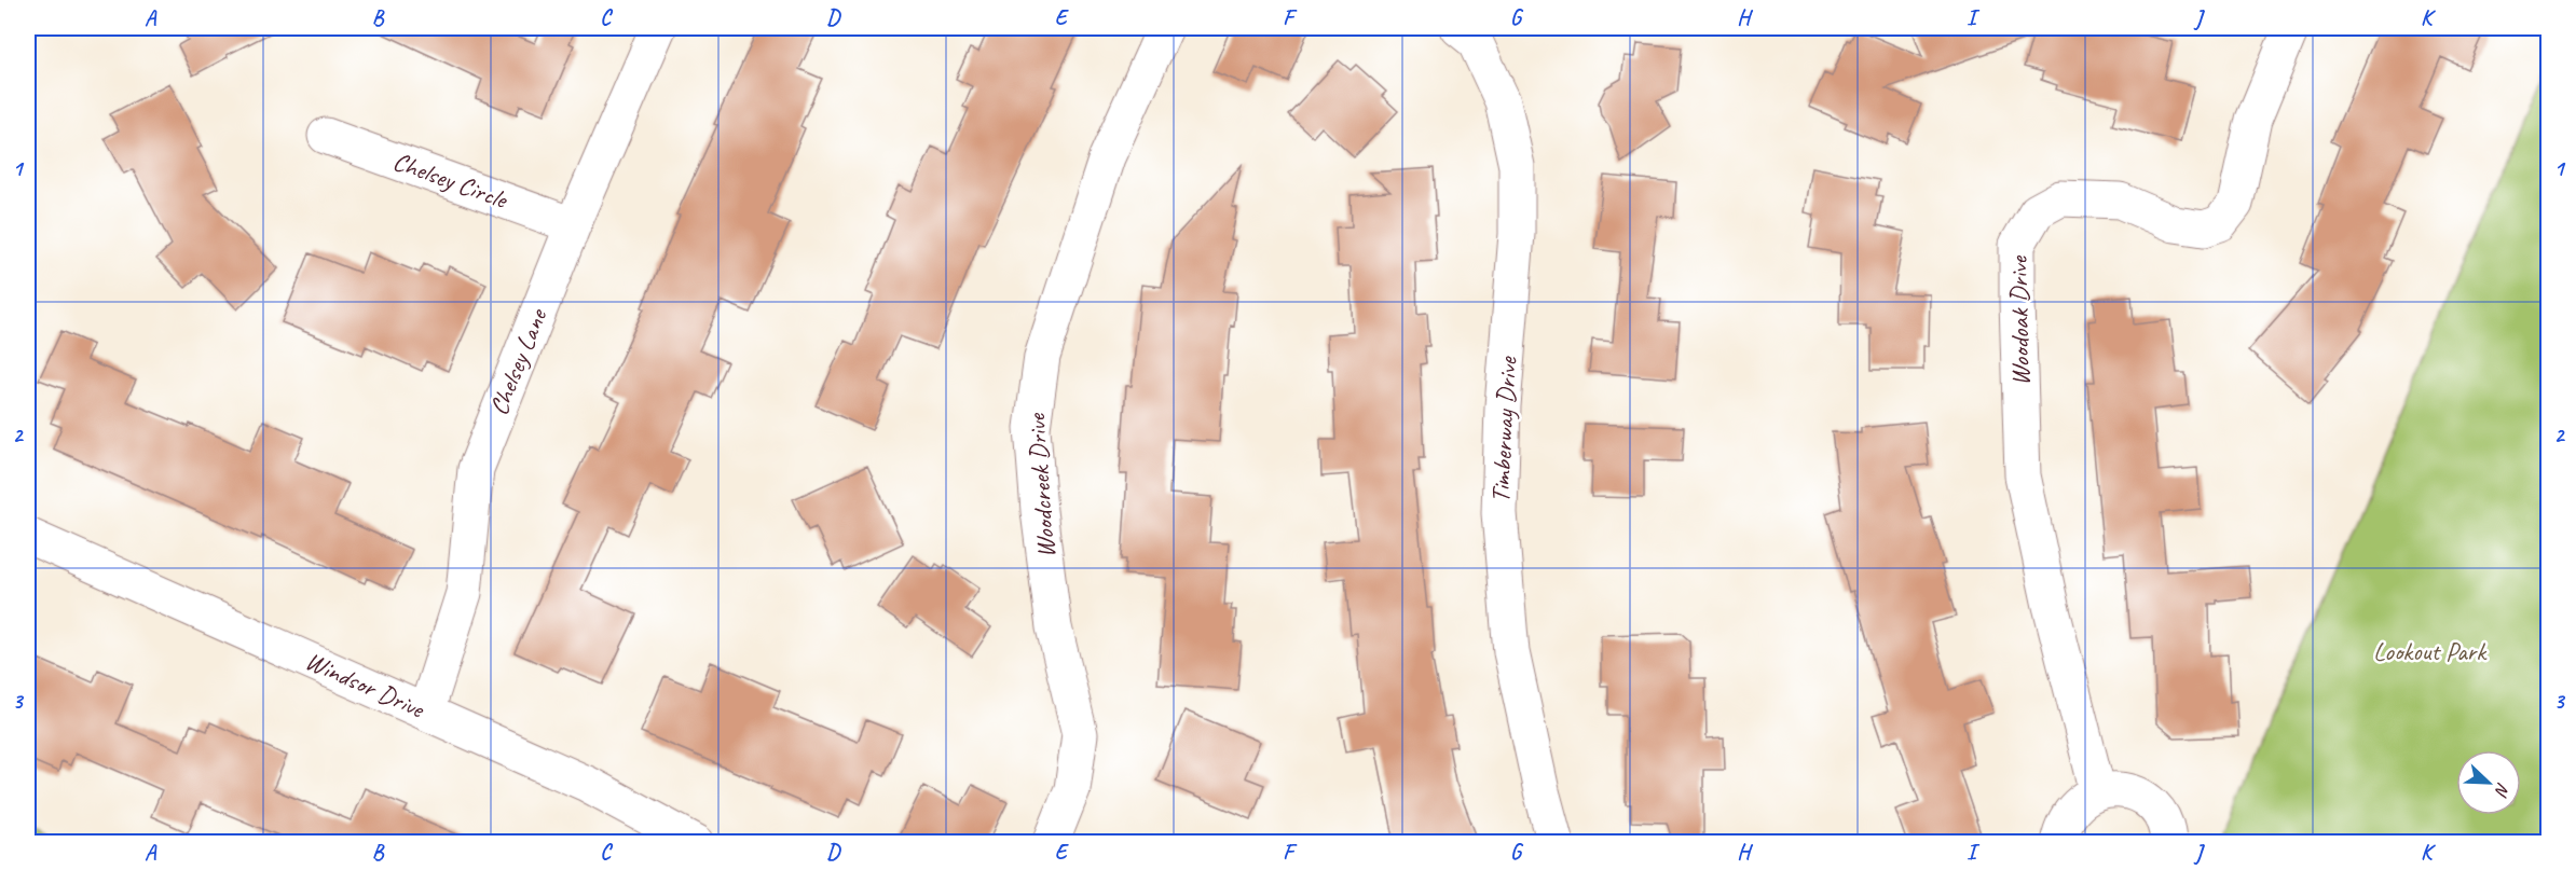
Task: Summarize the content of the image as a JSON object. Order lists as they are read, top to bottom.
{
  "streets": {
    "street": [
      "Chelsey Circle",
      "Woodoak Drive",
      "Chelsey Lane",
      "Timberway Drive",
      "Woodcreek Drive",
      "Windsor Drive"
    ]
  },
  "crossings": [
    ["Chelsey Circle", "Chelsey Lane"],
    ["Chelsey Lane", "Windsor Drive"]
  ],
  "parks": ["Lookout Park"],
  "north": "bottom right",
  "grid": {
    "columns": [
      "A",
      "B",
      "C",
      "D",
      "E",
      "F",
      "G",
      "H",
      "I",
      "J",
      "K"
    ],
    "rows": ["1", "2", "3"]
  }
}
